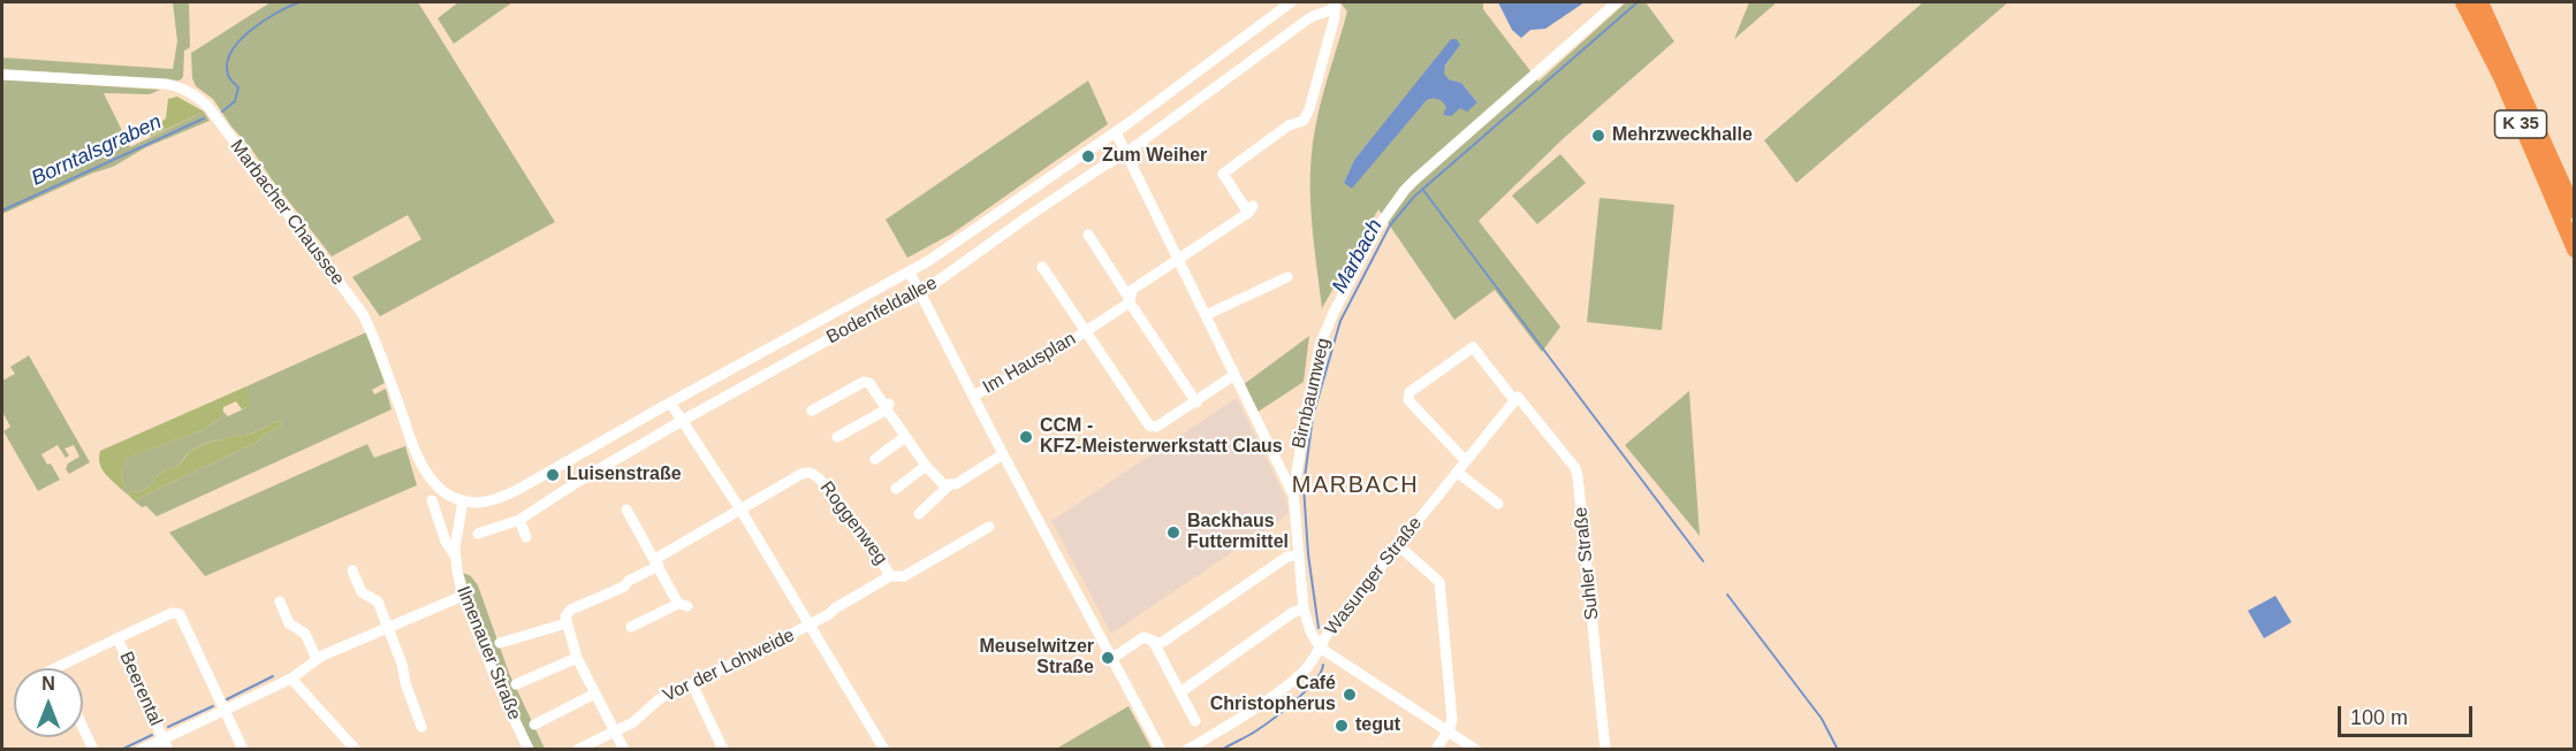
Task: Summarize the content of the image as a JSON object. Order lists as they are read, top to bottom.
{
  "streets": {
    "highway": ["K 35"],
    "street": [
      "Marbacher Chaussee",
      "Bodenfeldallee",
      "Im Hausplan",
      "Birnbaumweg",
      "Roggenweg",
      "Suhler Straße",
      "Wasunger Straße",
      "Ilmenauer Straße",
      "Vor der Lohweide",
      "Beerental"
    ]
  },
  "crossings": [
    ["Marbacher Chaussee", "Bodenfeldallee"],
    ["Marbacher Chaussee", "Ilmenauer Straße"],
    ["Bodenfeldallee", "Im Hausplan"],
    ["Bodenfeldallee", "Ilmenauer Straße"],
    ["Birnbaumweg", "Wasunger Straße"],
    ["Roggenweg", "Vor der Lohweide"],
    ["Suhler Straße", "Wasunger Straße"]
  ],
  "districts": ["MARBACH"],
  "water": ["Borntalsgraben", "Marbach"],
  "places": [
    "Mehrzweckhalle",
    "Zum Weiher",
    "CCM - KFZ-Meisterwerkstatt Claus",
    "Luisenstraße",
    "Backhaus Futtermittel",
    "Meuselwitzer Straße",
    "Café Christopherus",
    "tegut"
  ],
  "scale_bar": "100 m",
  "north": "top"
}
